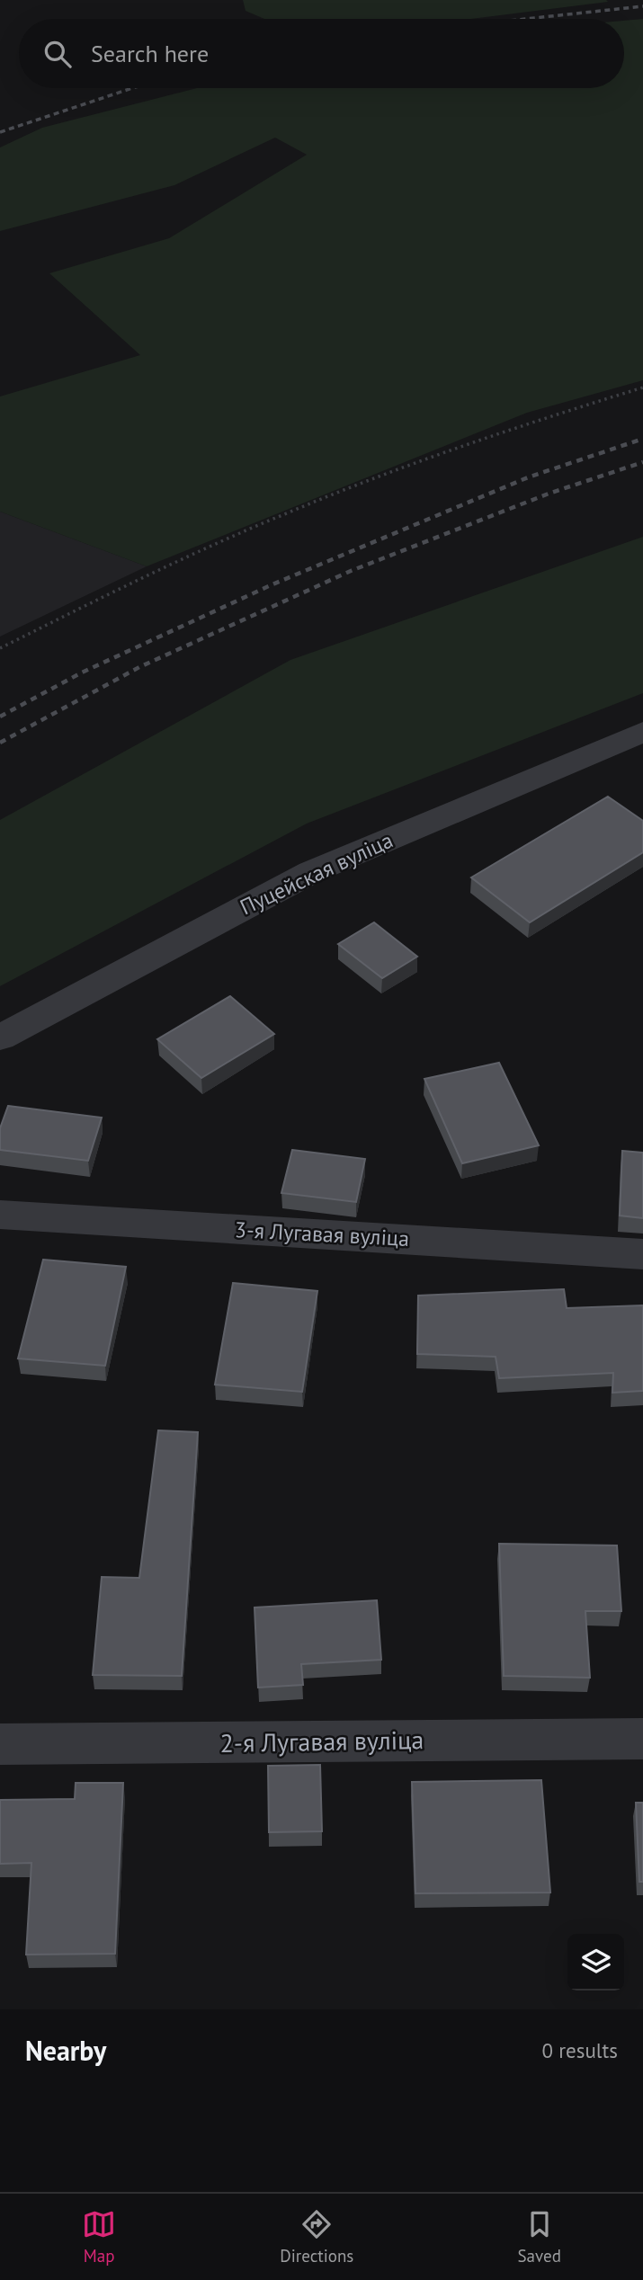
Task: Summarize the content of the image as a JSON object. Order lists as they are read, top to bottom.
{
  "streets": {
    "street": ["Пуцейская вуліца", "3-я Лугавая вуліца", "2-я Лугавая вуліца"]
  },
  "page": {
    "search": "Search here",
    "heading": ["Nearby", "0 results"],
    "nav": ["Map", "Directions", "Saved"]
  }
}
